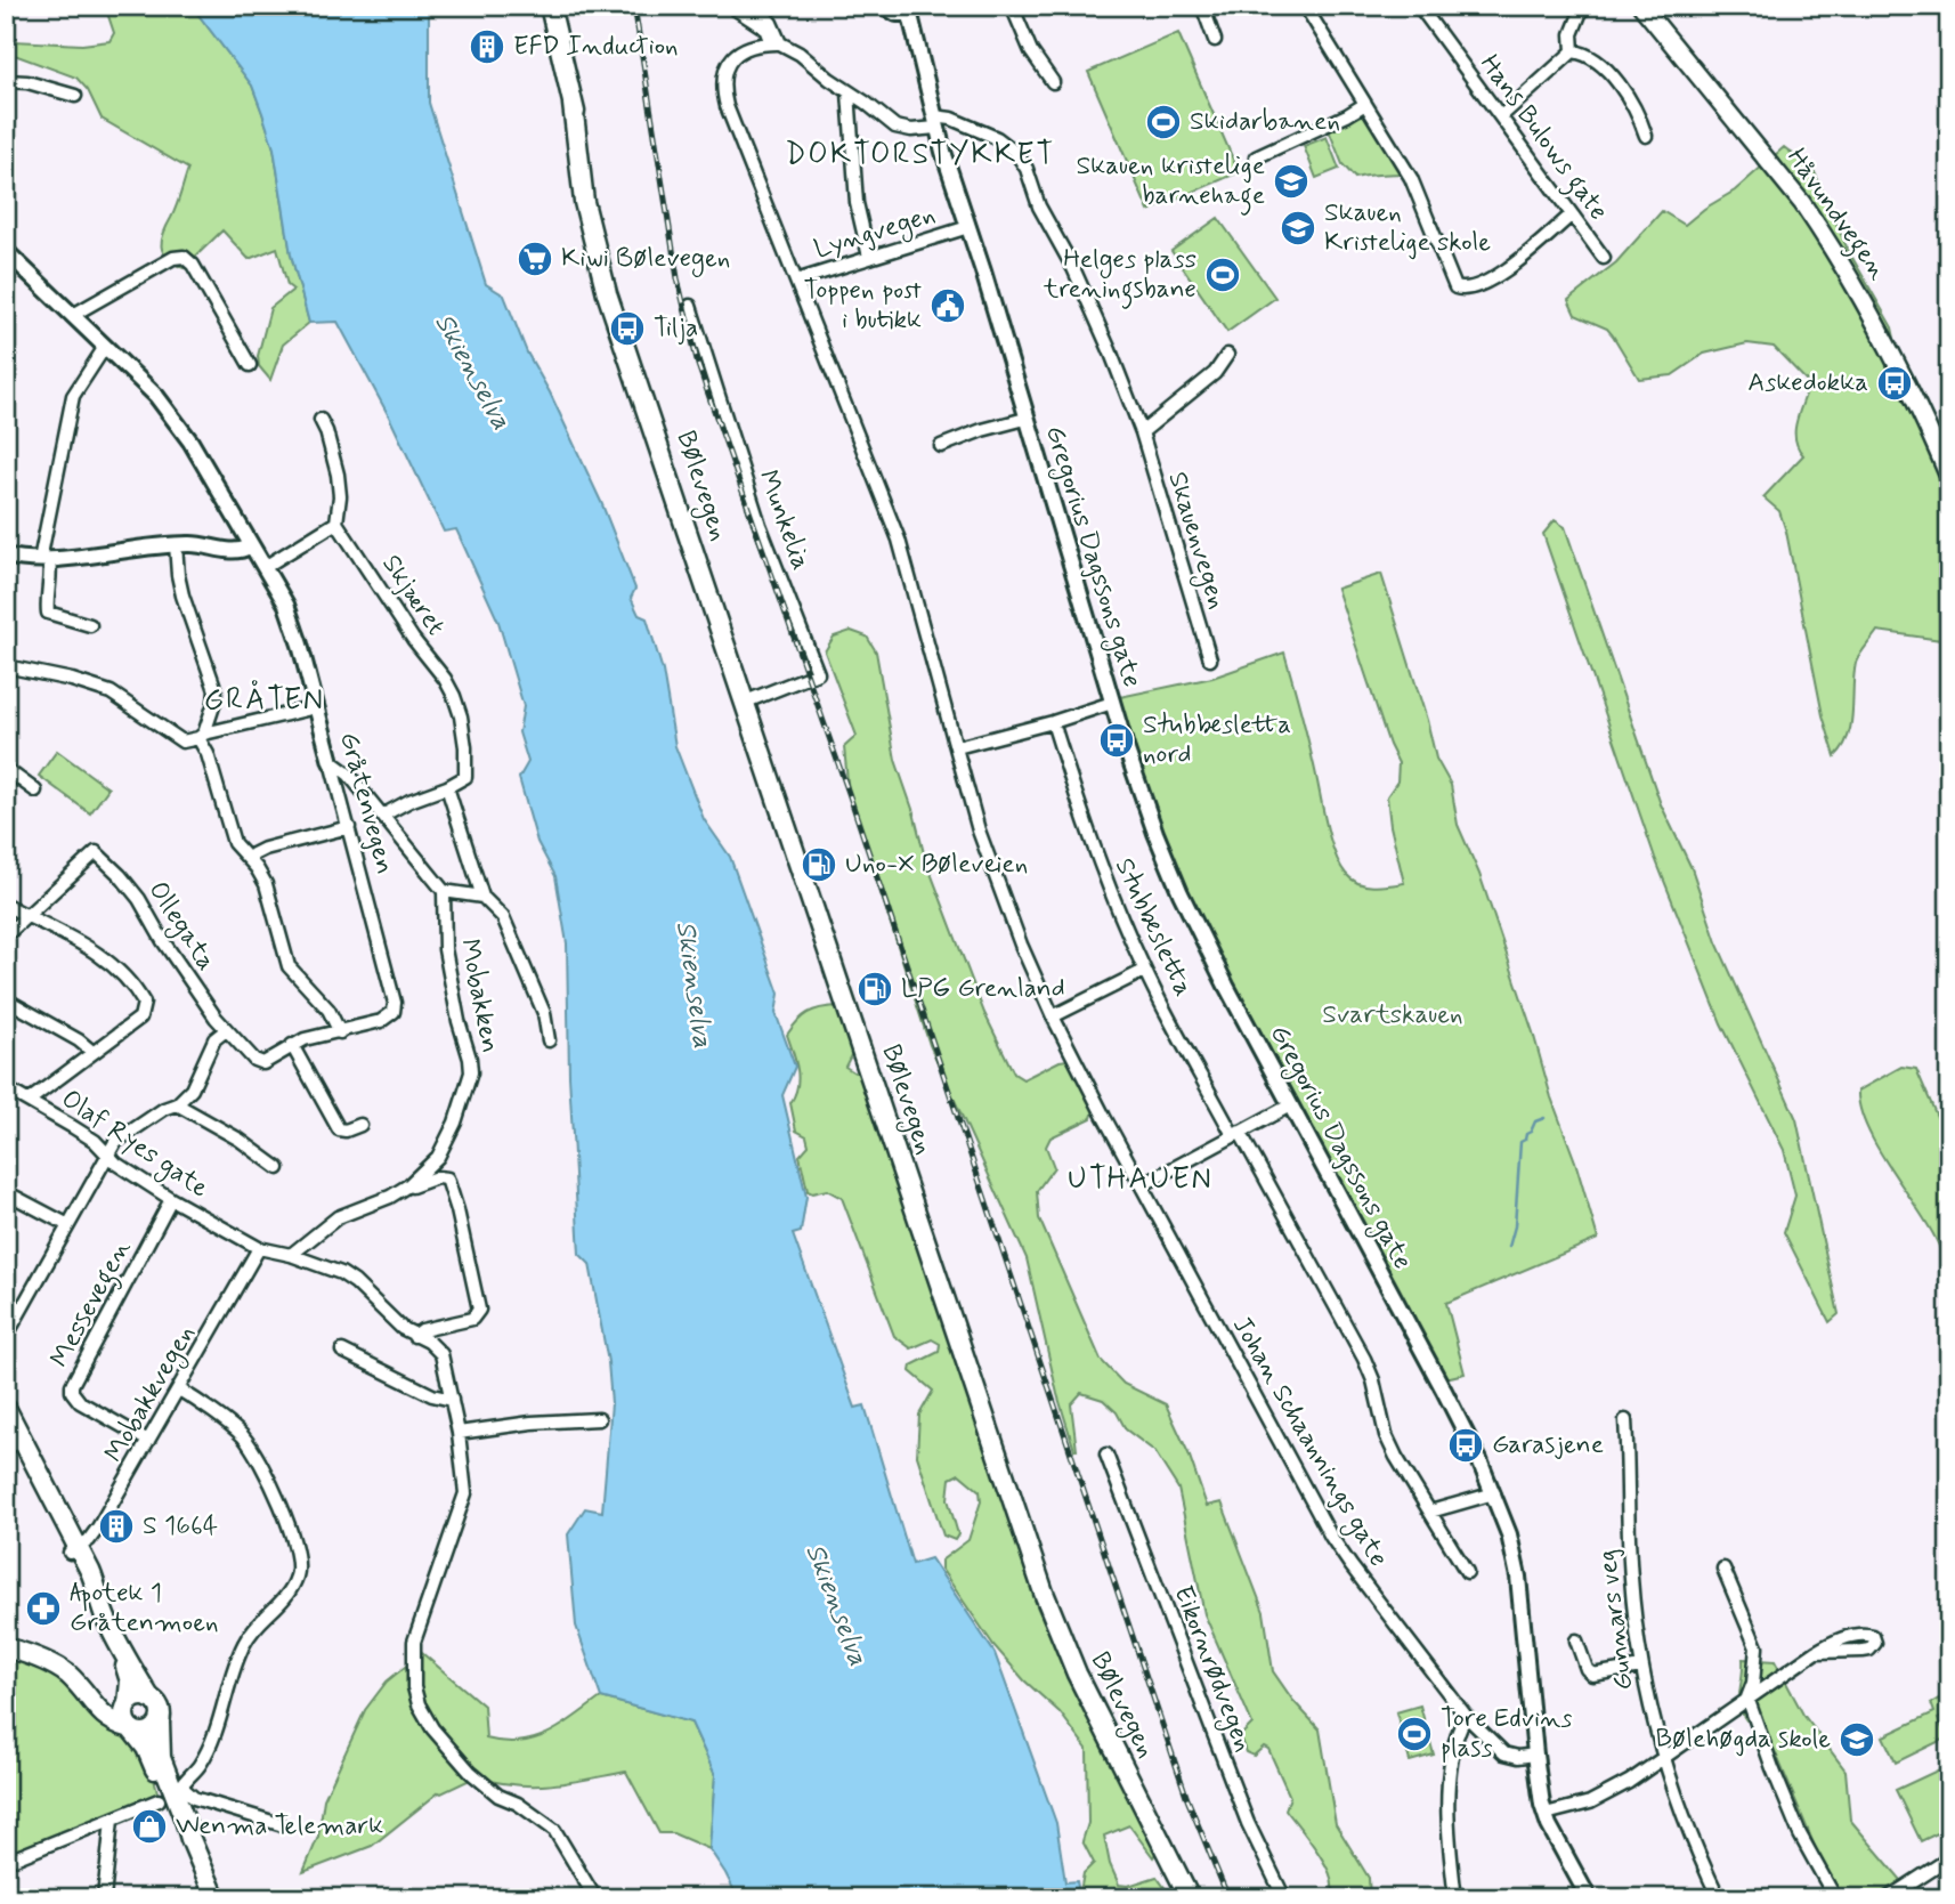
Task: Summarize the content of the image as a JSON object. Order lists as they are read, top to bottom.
{
  "streets": {
    "main road": ["Håvundvegen", "Bølevegen"],
    "street": [
      "Hans Bulows gate",
      "Lyngvegen",
      "Munkelia",
      "Skauenvegen",
      "Gregorius Dagssons gate",
      "Skjæret",
      "Gråtenvegen",
      "Ollegata",
      "Stubbesletta",
      "Mobakken",
      "Olaf Ryes gate",
      "Messevegen",
      "Mobakkvegen",
      "Johan Schaannings gate",
      "Gunnars veg",
      "Eikornrødvegen"
    ]
  },
  "crossings": [
    ["Lyngvegen", "Gregorius Dagssons gate"],
    ["Lyngvegen", "Johan Schaannings gate"],
    ["Bølevegen", "Munkelia"],
    ["Skauenvegen", "Gregorius Dagssons gate"],
    ["Skauenvegen", "Johan Schaannings gate"],
    ["Gregorius Dagssons gate", "Johan Schaannings gate"],
    ["Mobakken", "Olaf Ryes gate"],
    ["Olaf Ryes gate", "Messevegen"],
    ["Olaf Ryes gate", "Mobakkvegen"],
    ["Messevegen", "Mobakkvegen"]
  ],
  "districts": ["DOKTORSTYKKET", "GRÅTEN", "UTHAUEN"],
  "water": ["Skienselva"],
  "parks": ["Svartskauen"],
  "places": {
    "building": ["EFD Induction", "S 1664"],
    "sports": ["Skidarbanen", "Helges plass treningsbane", "Tore Edvins plass"],
    "school or university": ["Skauen kristelige barnehage", "Skauen Kristelige skole", "Bølehøgda skole"],
    "supermarket": ["Kiwi Bølevegen"],
    "public building": ["Toppen post i butikk"],
    "bus stop": [
      "Tilja",
      "Askedokka",
      "Stubbesletta nord",
      "Garasjene"
    ],
    "fuel station": ["Uno-X Bøleveien", "LPG Grenland"],
    "pharmacy": ["Apotek 1 Gråtenmoen"],
    "shop": ["Wenma Telemark"]
  }
}
